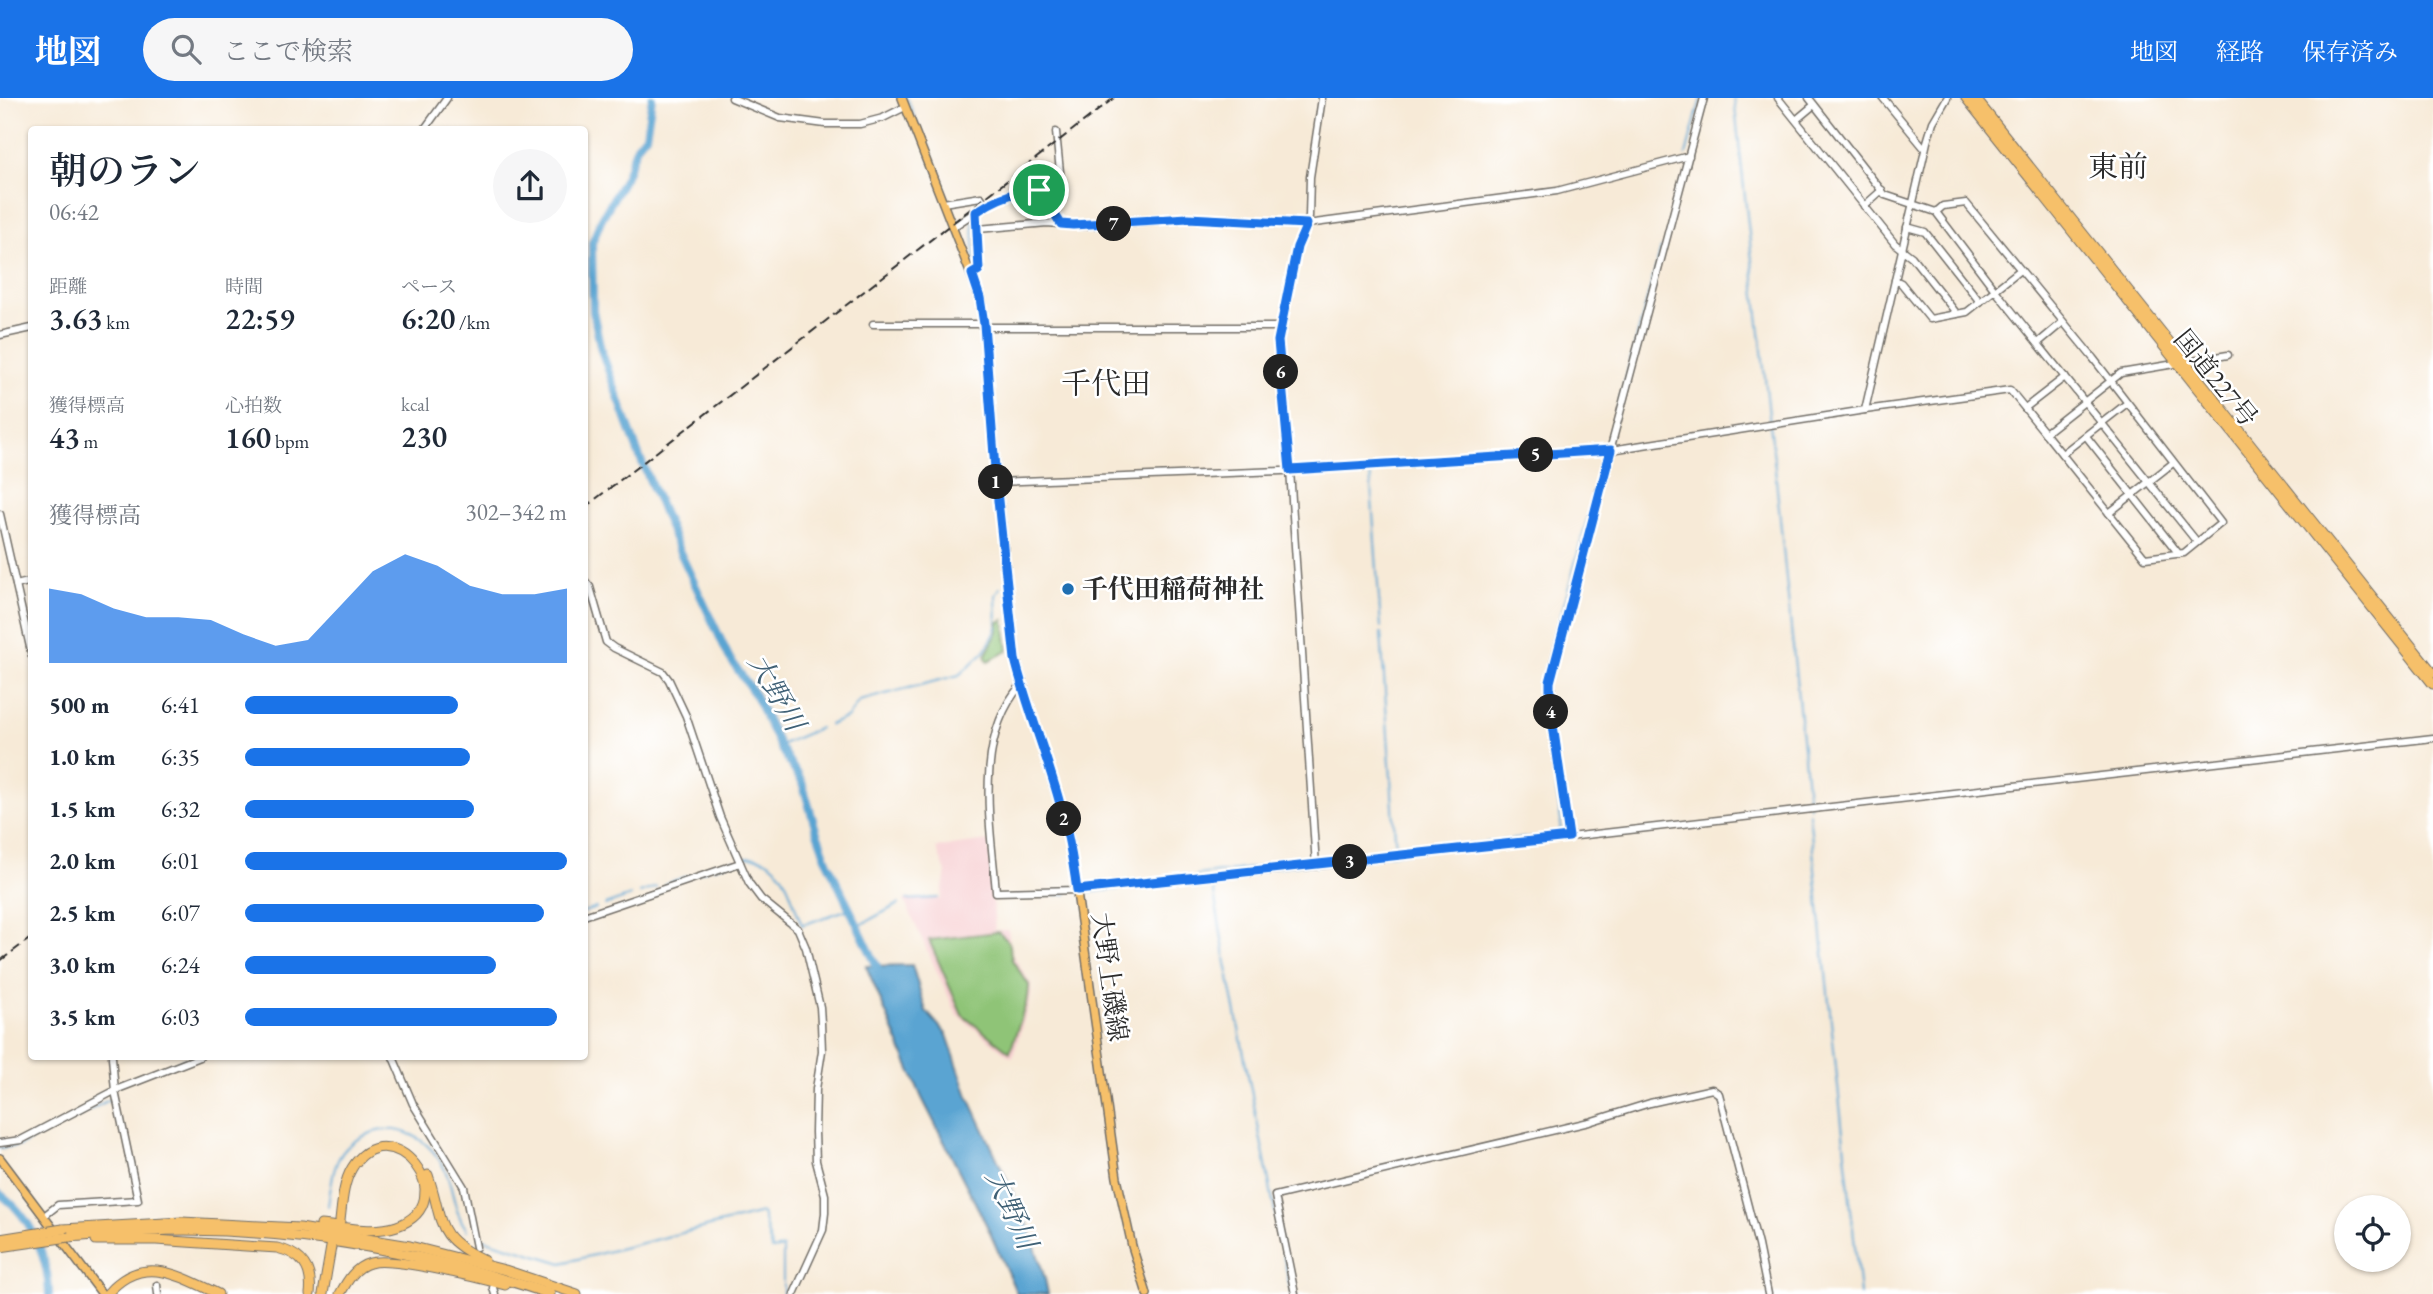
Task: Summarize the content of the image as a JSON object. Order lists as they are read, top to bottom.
{
  "streets": {
    "highway": ["国道227号"],
    "main road": ["大野上磯線"]
  },
  "districts": ["東前", "千代田"],
  "water": ["大野川"],
  "places": ["千代田稲荷神社"],
  "page": {
    "header": "地図",
    "search": "ここで検索",
    "nav": ["地図", "経路", "保存済み"],
    "heading": ["朝のラン", "06:42"],
    "pins": [
      "7",
      "6",
      "5",
      "1",
      "4",
      "2",
      "3"
    ],
    "stats": [
      ["距離", "3.63 km"],
      ["時間", "22:59"],
      ["ペース", "6:20 /km"],
      ["獲得標高", "43 m"],
      ["心拍数", "160 bpm"],
      ["kcal", "230"]
    ],
    "chart": ["獲得標高", "302–342 m"],
    "list": [
      {
        "name": "500 m",
        "note": "6:41"
      },
      {
        "name": "1.0 km",
        "note": "6:35"
      },
      {
        "name": "1.5 km",
        "note": "6:32"
      },
      {
        "name": "2.0 km",
        "note": "6:01"
      },
      {
        "name": "2.5 km",
        "note": "6:07"
      },
      {
        "name": "3.0 km",
        "note": "6:24"
      },
      {
        "name": "3.5 km",
        "note": "6:03"
      }
    ]
  }
}
